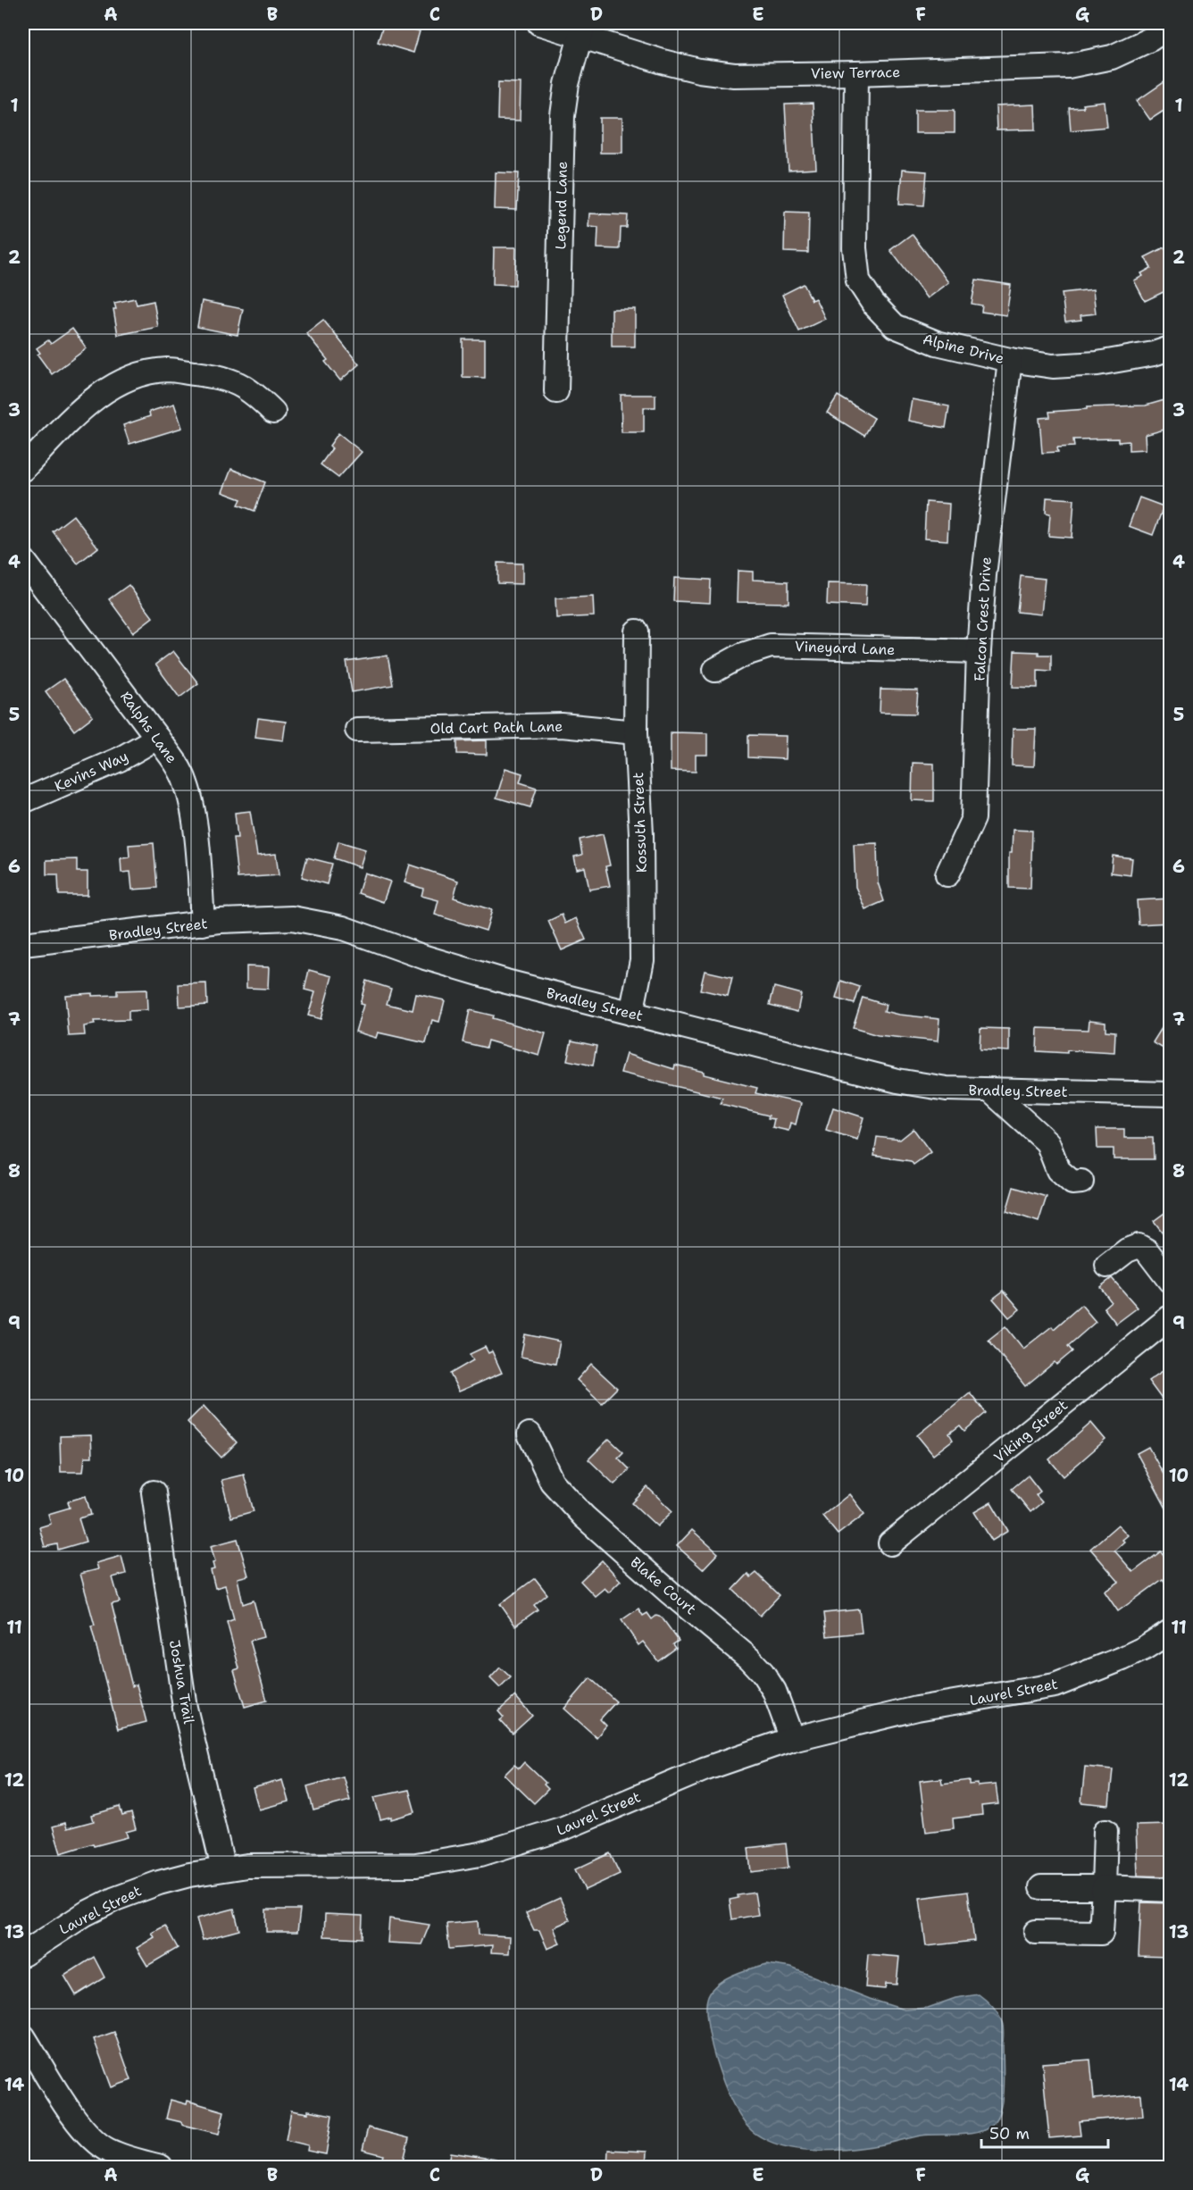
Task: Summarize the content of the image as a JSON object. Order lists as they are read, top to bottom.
{
  "streets": {
    "street": [
      "View Terrace",
      "Legend Lane",
      "Alpine Drive",
      "Falcon Crest Drive",
      "Vineyard Lane",
      "Ralphs Lane",
      "Old Cart Path Lane",
      "Kevins Way",
      "Kossuth Street",
      "Bradley Street",
      "Viking Street",
      "Blake Court",
      "Joshua Trail",
      "Laurel Street"
    ]
  },
  "crossings": [
    ["View Terrace", "Legend Lane"],
    ["View Terrace", "Alpine Drive"],
    ["Alpine Drive", "Falcon Crest Drive"],
    ["Falcon Crest Drive", "Vineyard Lane"],
    ["Ralphs Lane", "Kevins Way"],
    ["Ralphs Lane", "Bradley Street"],
    ["Old Cart Path Lane", "Kossuth Street"],
    ["Kossuth Street", "Bradley Street"],
    ["Blake Court", "Laurel Street"],
    ["Joshua Trail", "Laurel Street"]
  ],
  "scale_bar": "50 m",
  "grid": {
    "columns": [
      "A",
      "B",
      "C",
      "D",
      "E",
      "F",
      "G"
    ],
    "rows": [
      "1",
      "2",
      "3",
      "4",
      "5",
      "6",
      "7",
      "8",
      "9",
      "10",
      "11",
      "12",
      "13",
      "14"
    ]
  }
}
